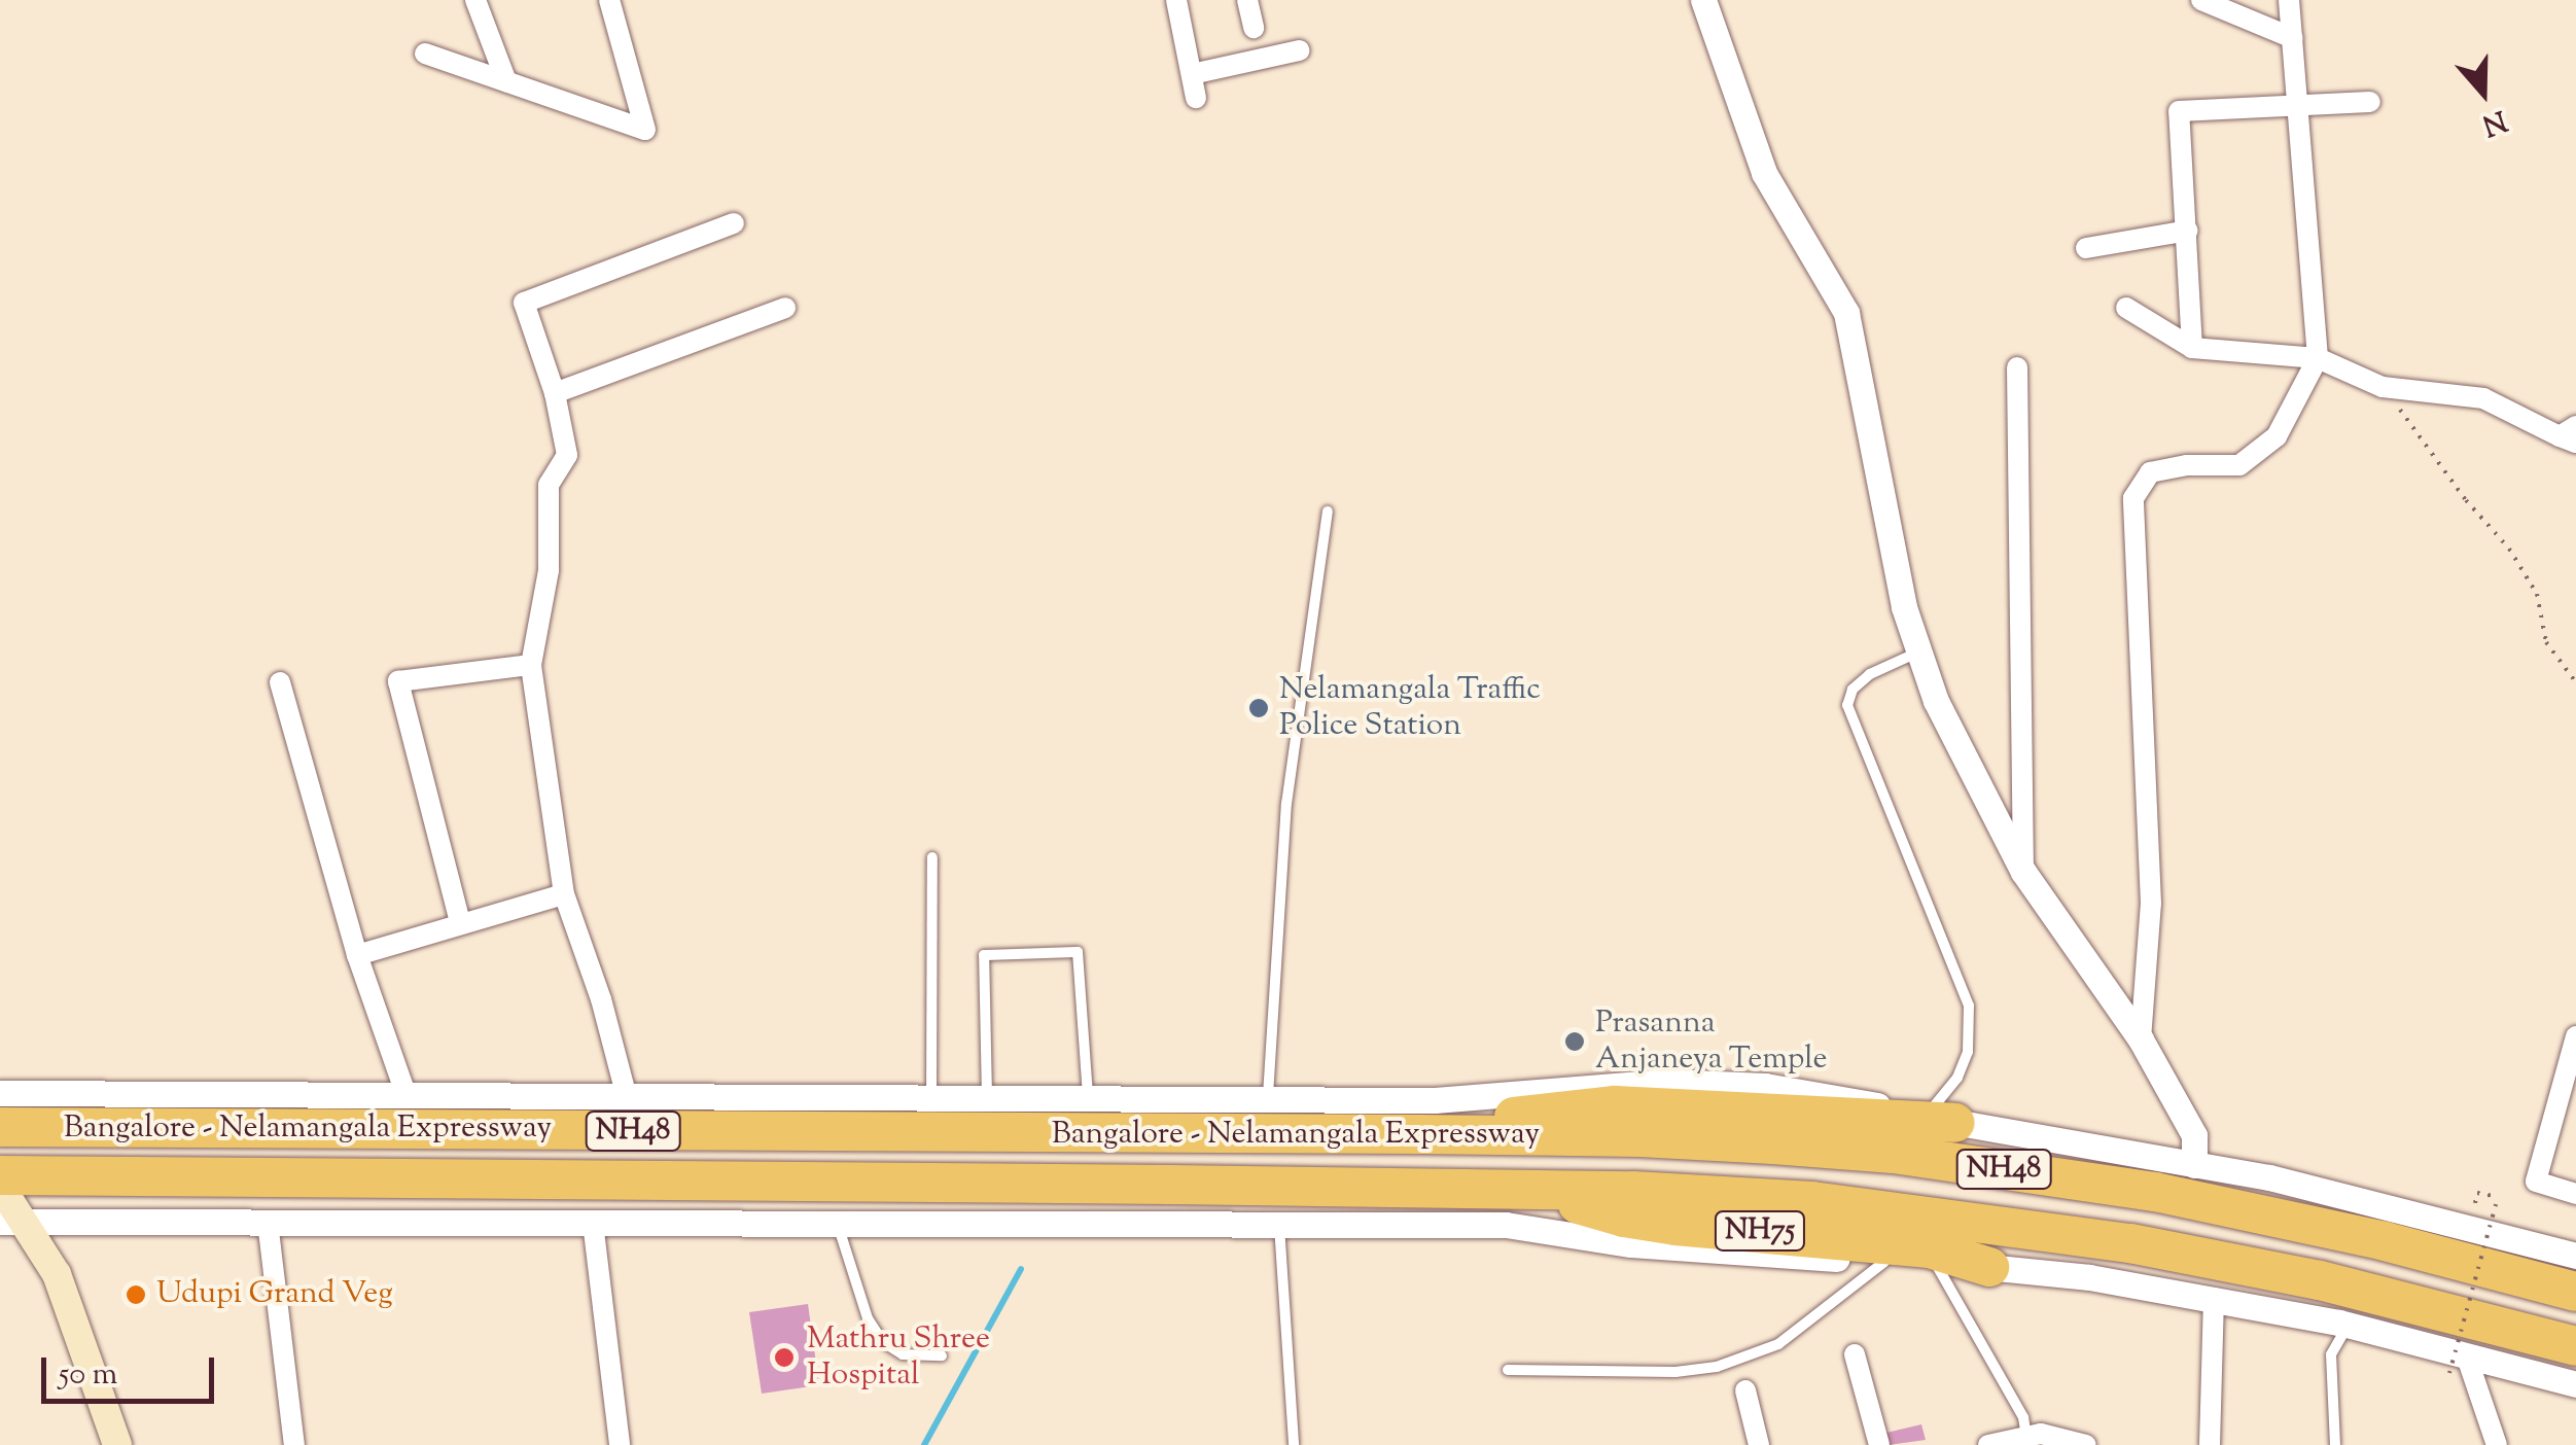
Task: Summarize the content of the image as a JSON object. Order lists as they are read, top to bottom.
{
  "streets": {
    "highway": ["Bangalore - Nelamangala Expressway", "NH48", "NH75"]
  },
  "crossings": [
    ["Bangalore - Nelamangala Expressway", "NH75"]
  ],
  "places": [
    "Nelamangala Traffic Police Station",
    "Prasanna Anjaneya Temple",
    "Udupi Grand Veg",
    "Mathru Shree Hospital"
  ],
  "scale_bar": "50 m",
  "north": "bottom"
}
